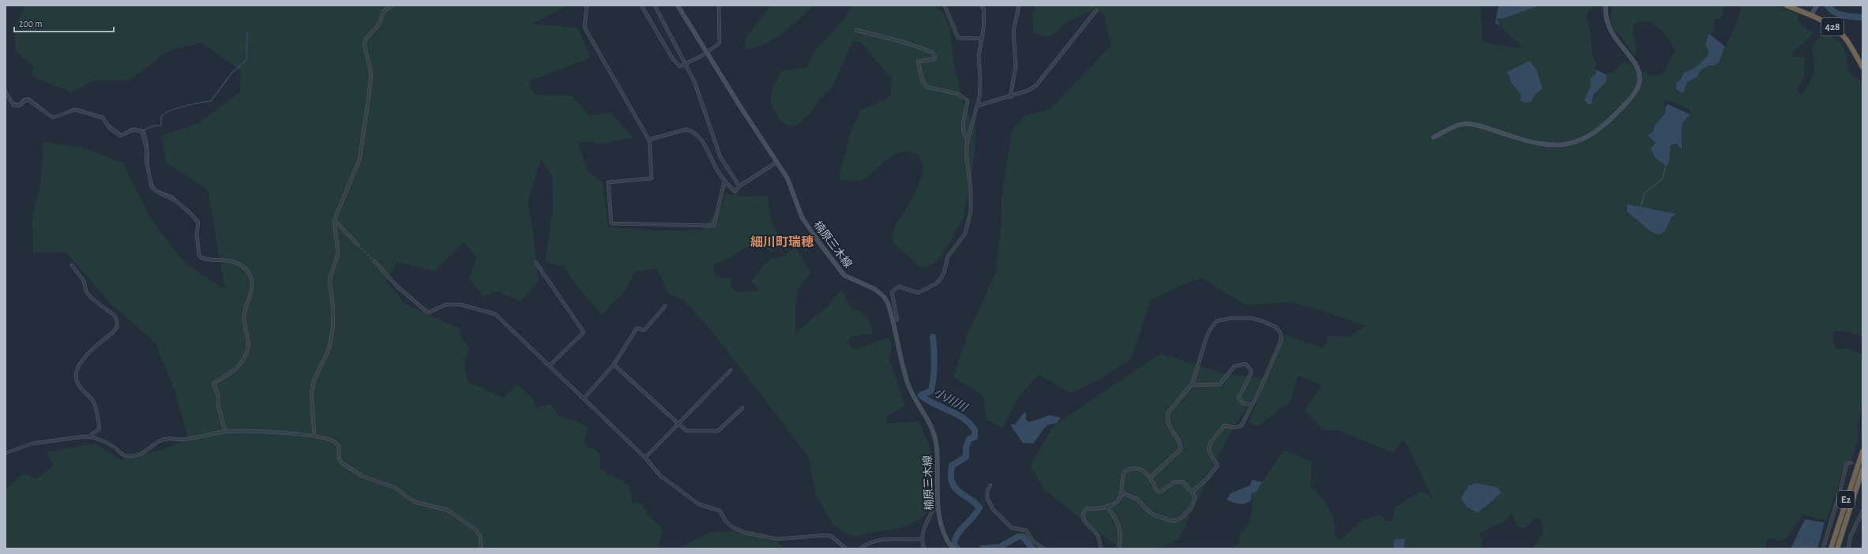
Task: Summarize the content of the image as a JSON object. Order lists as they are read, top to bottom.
{
  "streets": {
    "highway": ["428", "E2"],
    "main road": ["楠原三木線"]
  },
  "districts": ["細川町瑞穂"],
  "water": ["小川川"],
  "scale_bar": "200 m"
}
